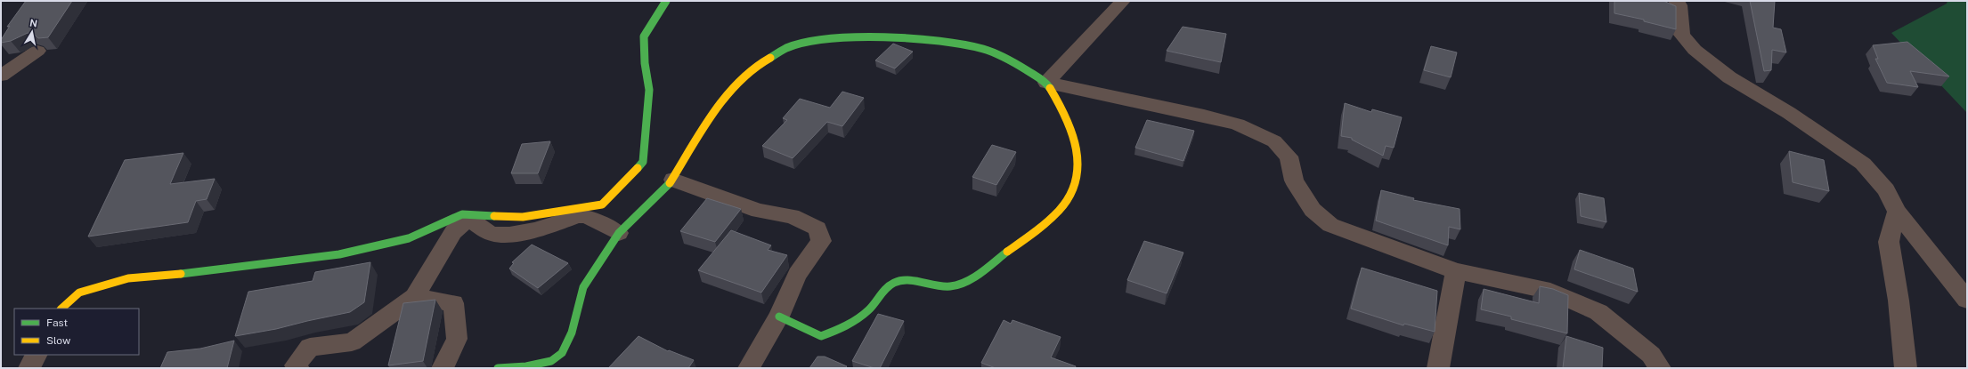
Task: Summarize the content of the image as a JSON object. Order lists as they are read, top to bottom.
{
  "legend": ["Fast", "Slow"],
  "north": "top"
}
